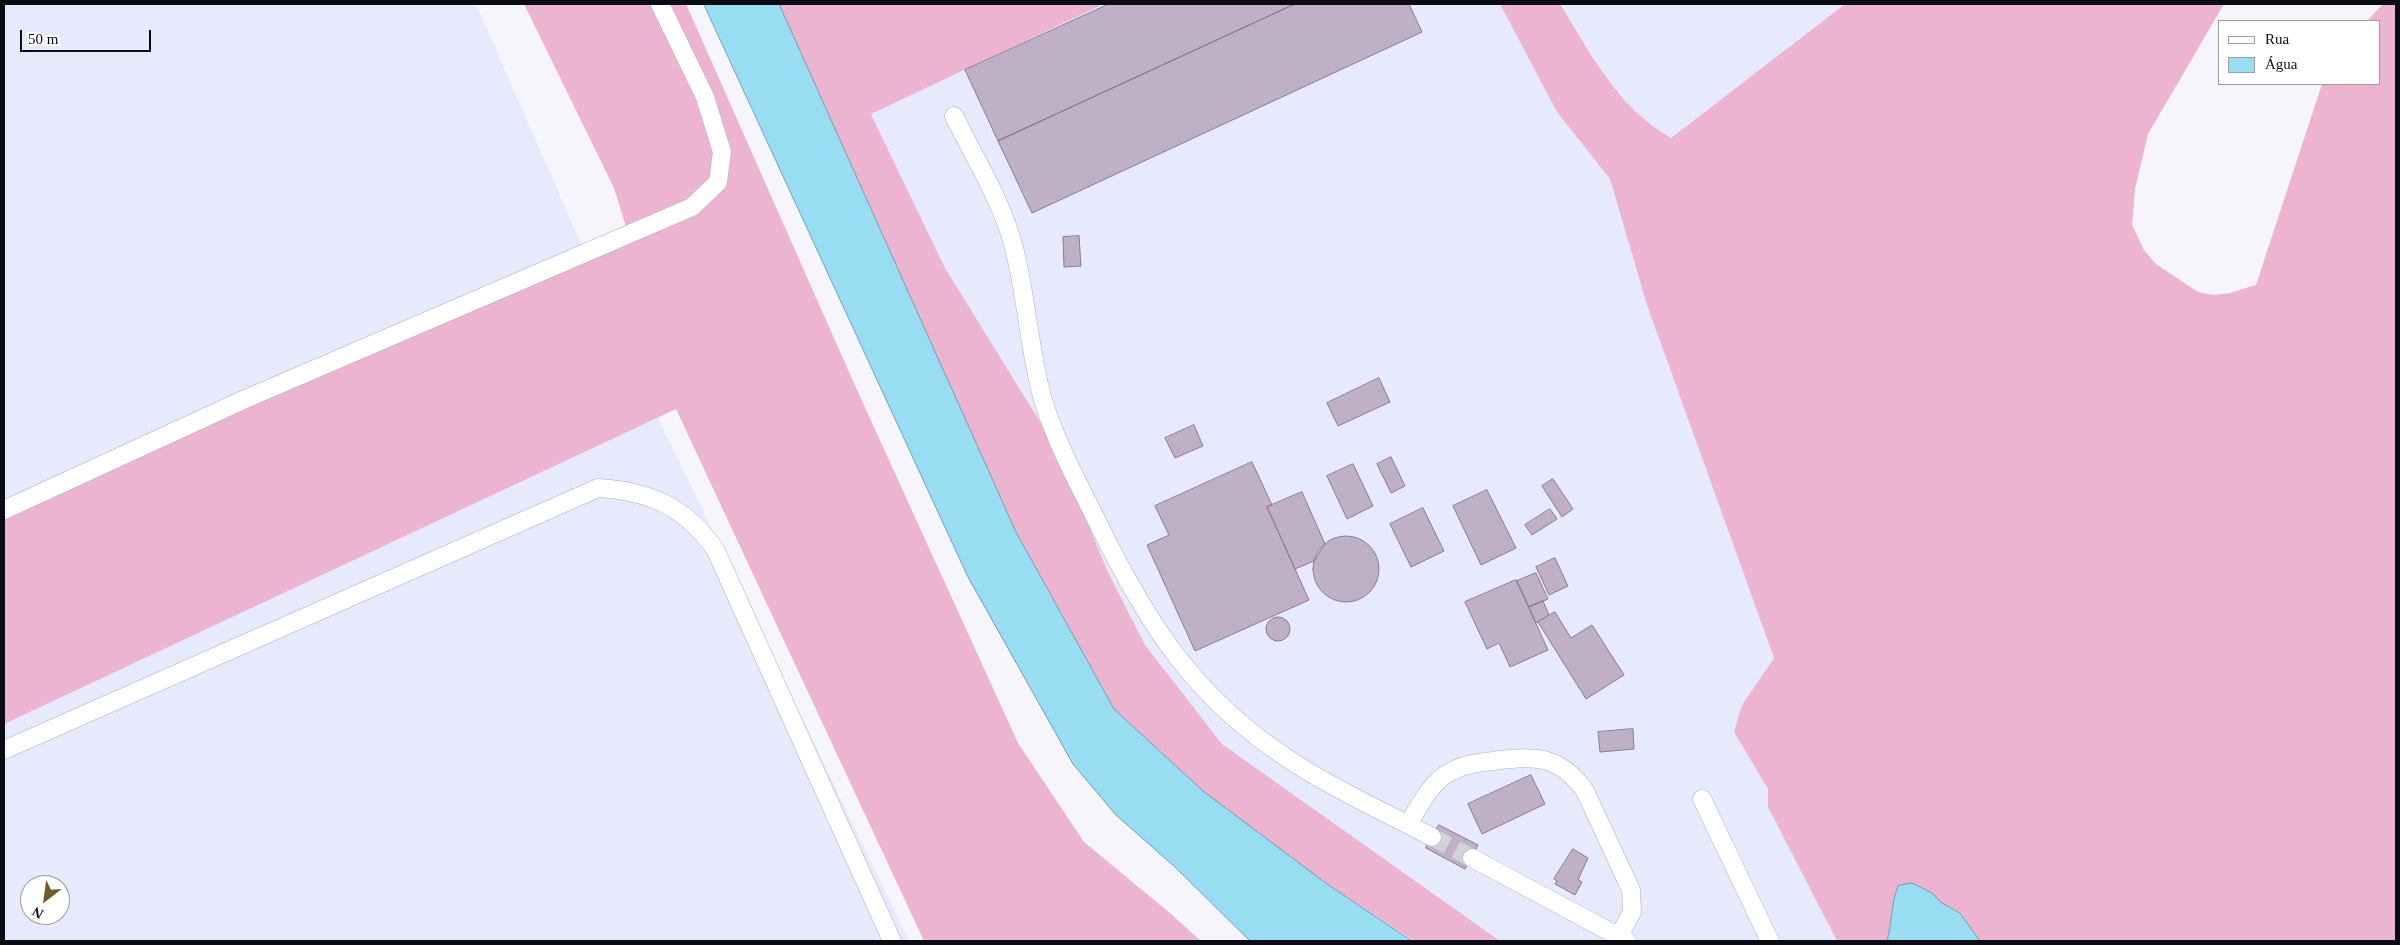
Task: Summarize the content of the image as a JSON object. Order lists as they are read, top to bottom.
{
  "legend": ["Rua", "Água"],
  "scale_bar": "50 m",
  "north": "bottom left"
}
